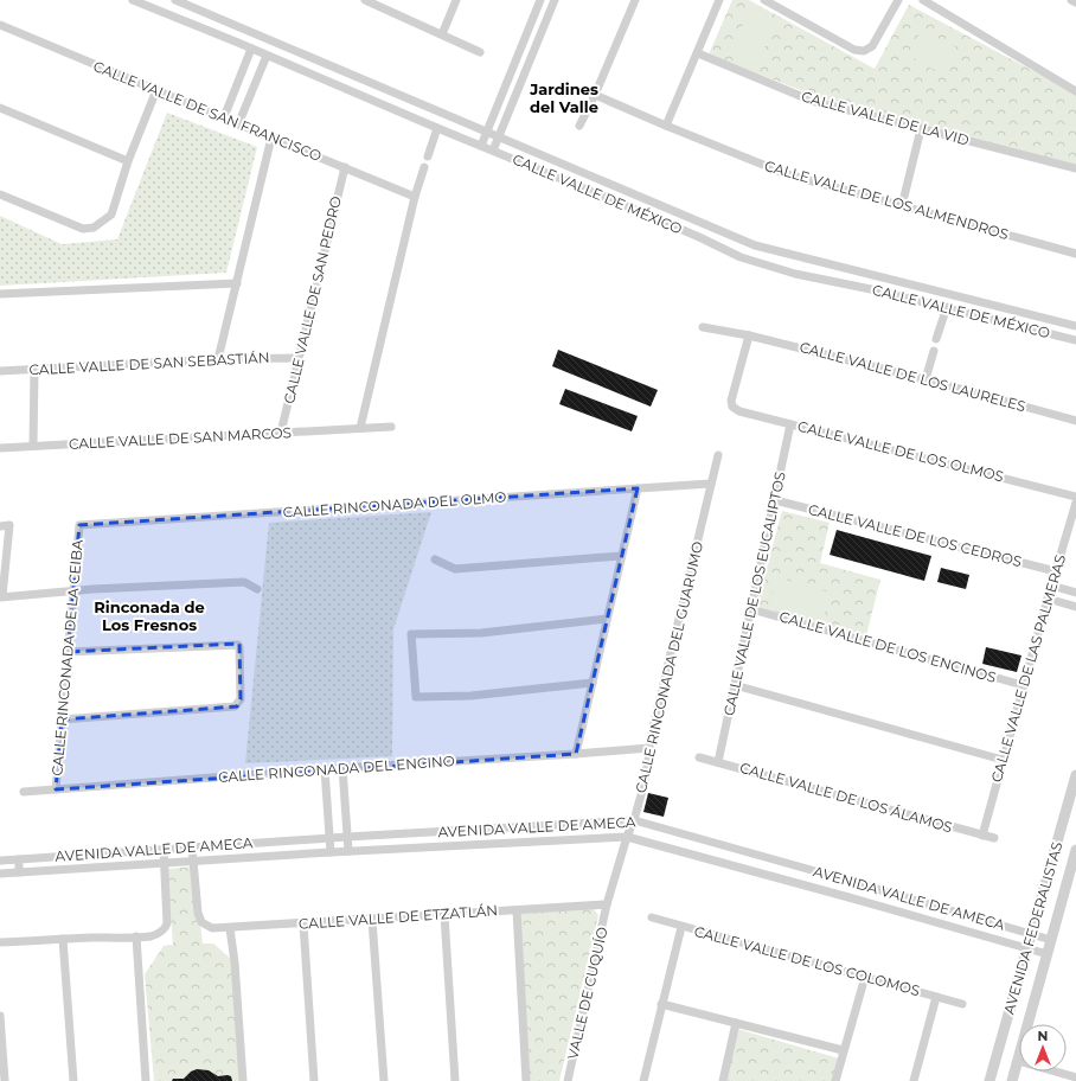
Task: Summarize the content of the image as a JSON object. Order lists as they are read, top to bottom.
{
  "streets": {
    "street": [
      "CALLE VALLE DE SAN FRANCISCO",
      "CALLE VALLE DE LA VID",
      "CALLE VALLE DE MÉXICO",
      "CALLE VALLE DE LOS ALMENDROS",
      "CALLE VALLE DE SAN PEDRO",
      "CALLE VALLE DE SAN SEBASTIÁN",
      "CALLE VALLE DE LOS LAURELES",
      "CALLE VALLE DE SAN MARCOS",
      "CALLE VALLE DE LOS OLMOS",
      "CALLE RINCONADA DEL OLMO",
      "CALLE VALLE DE LOS CEDROS",
      "CALLE VALLE DE LOS EUCALIPTOS",
      "CALLE VALLE DE LOS ENCINOS",
      "CALLE RINCONADA DE LA CEIBA",
      "CALLE RINCONADA DEL GUARUMO",
      "CALLE VALLE DE LAS PALMERAS",
      "CALLE RINCONADA DEL ENCINO",
      "CALLE VALLE DE LOS ÁLAMOS",
      "AVENIDA VALLE DE AMECA",
      "CALLE VALLE DE ETZATLÁN",
      "AVENIDA FEDERALISTAS",
      "CALLE VALLE DE LOS COLOMOS",
      "VALLE DE CUQUÍO"
    ]
  },
  "crossings": [
    ["CALLE VALLE DE SAN FRANCISCO", "CALLE VALLE DE SAN PEDRO"],
    ["CALLE VALLE DE SAN PEDRO", "CALLE VALLE DE SAN SEBASTIÁN"],
    ["CALLE VALLE DE SAN PEDRO", "CALLE VALLE DE SAN MARCOS"],
    ["CALLE VALLE DE LOS LAURELES", "CALLE VALLE DE LOS OLMOS"],
    ["CALLE VALLE DE LOS OLMOS", "CALLE VALLE DE LOS EUCALIPTOS"],
    ["CALLE RINCONADA DEL OLMO", "CALLE RINCONADA DE LA CEIBA"],
    ["CALLE RINCONADA DEL OLMO", "CALLE RINCONADA DEL GUARUMO"],
    ["CALLE VALLE DE LOS CEDROS", "CALLE VALLE DE LOS EUCALIPTOS"],
    ["CALLE VALLE DE LOS CEDROS", "CALLE VALLE DE LAS PALMERAS"],
    ["CALLE VALLE DE LOS EUCALIPTOS", "CALLE VALLE DE LOS ENCINOS"],
    ["CALLE VALLE DE LOS EUCALIPTOS", "CALLE VALLE DE LOS ÁLAMOS"],
    ["CALLE VALLE DE LOS ENCINOS", "CALLE VALLE DE LAS PALMERAS"],
    ["CALLE RINCONADA DE LA CEIBA", "CALLE RINCONADA DEL ENCINO"],
    ["CALLE RINCONADA DEL GUARUMO", "CALLE RINCONADA DEL ENCINO"],
    ["CALLE RINCONADA DEL GUARUMO", "AVENIDA VALLE DE AMECA"],
    ["CALLE RINCONADA DEL GUARUMO", "CALLE VALLE DE ETZATLÁN"],
    ["CALLE RINCONADA DEL GUARUMO", "VALLE DE CUQUÍO"],
    ["CALLE VALLE DE LAS PALMERAS", "CALLE VALLE DE LOS ÁLAMOS"],
    ["AVENIDA VALLE DE AMECA", "CALLE VALLE DE ETZATLÁN"],
    ["AVENIDA VALLE DE AMECA", "AVENIDA FEDERALISTAS"],
    ["CALLE VALLE DE ETZATLÁN", "VALLE DE CUQUÍO"]
  ],
  "districts": ["Jardines del Valle", "Rinconada de Los Fresnos"],
  "north": "top"
}
